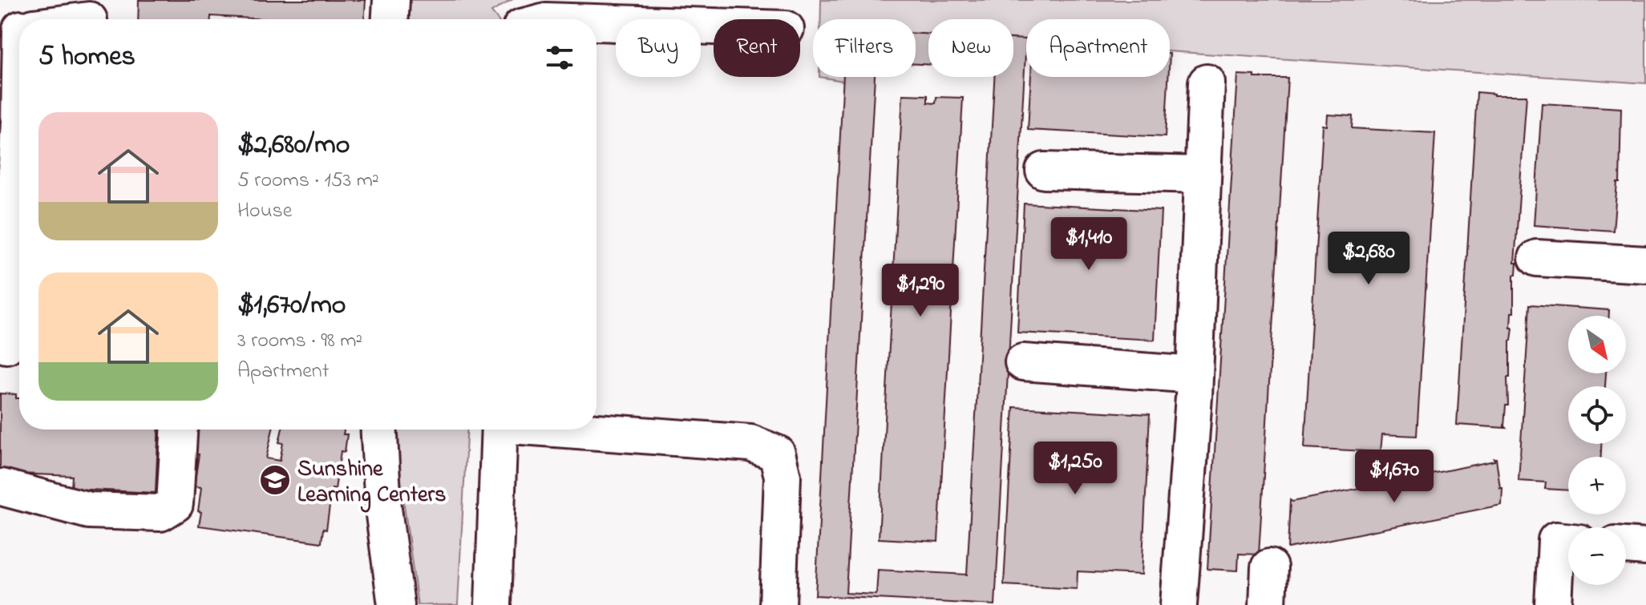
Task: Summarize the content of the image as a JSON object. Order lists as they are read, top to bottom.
{
  "places": {
    "school or university": ["Sunshine Learning Centers"]
  },
  "north": "bottom right",
  "page": {
    "chip": [
      "Buy",
      "Rent",
      "Filters",
      "New",
      "Apartment"
    ],
    "heading": "5 homes",
    "list": [
      {
        "name": "$2,680/mo",
        "note": "5 rooms · 153 m² · House"
      },
      {
        "name": "$1,670/mo",
        "note": "3 rooms · 98 m² · Apartment"
      }
    ],
    "price": [
      "$1,410",
      "$2,680",
      "$1,290",
      "$1,250",
      "$1,670"
    ],
    "map_buttons": ["+", "−"]
  }
}
